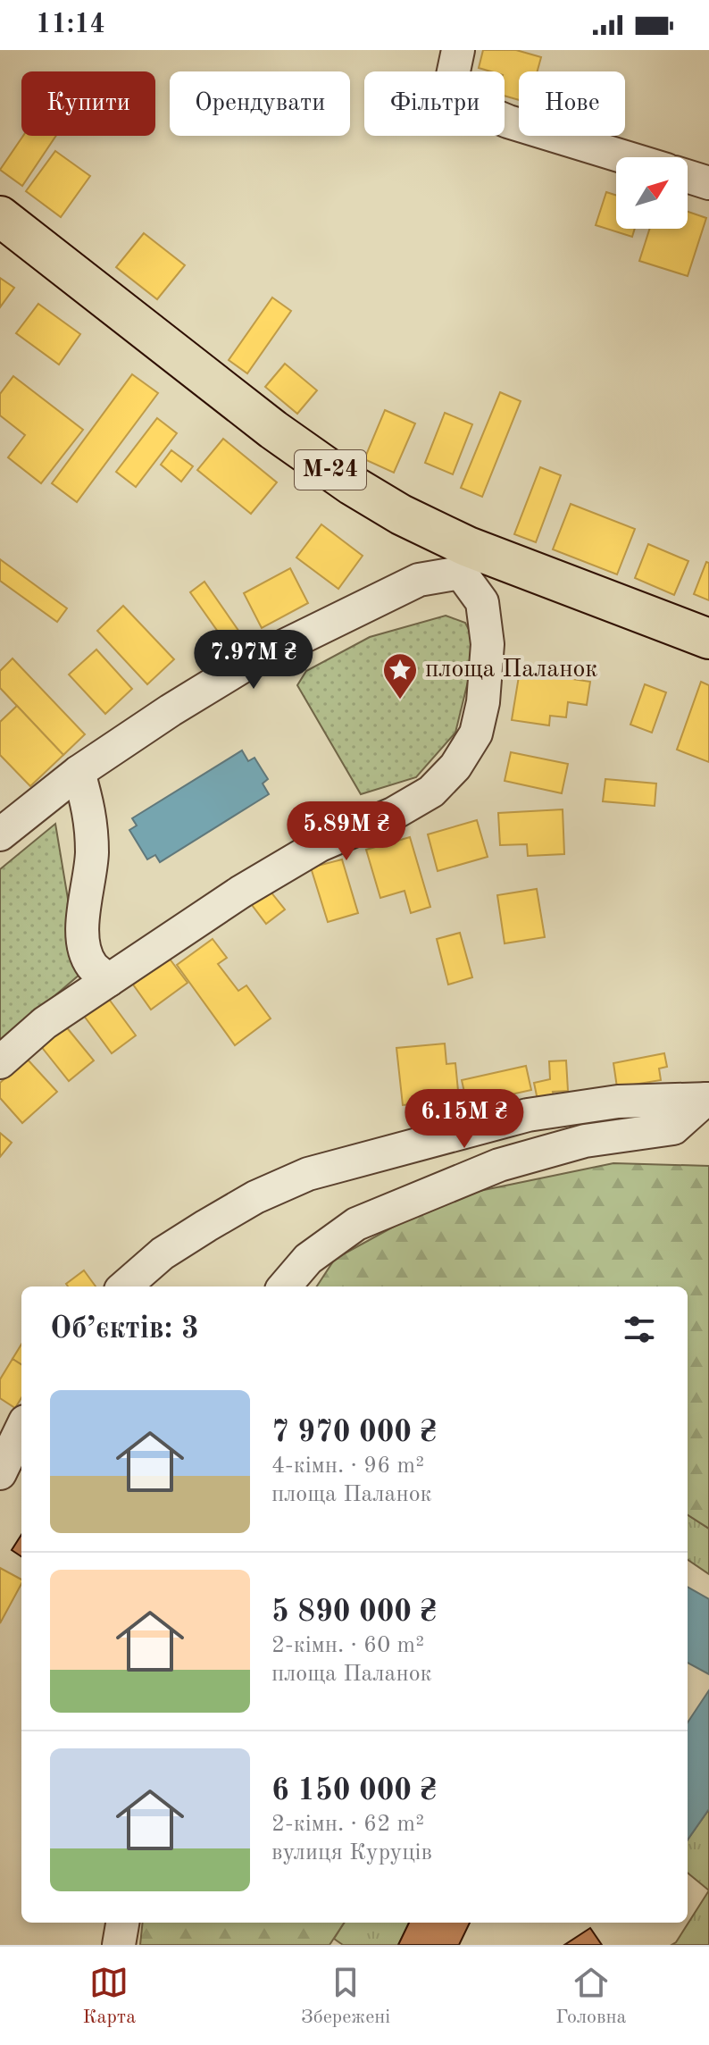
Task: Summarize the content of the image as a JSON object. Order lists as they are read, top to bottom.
{
  "streets": {
    "highway": ["М-24"]
  },
  "places": {
    "place": ["площа Паланок"]
  },
  "north": "top right",
  "page": {
    "status": "11:14",
    "chip": [
      "Купити",
      "Орендувати",
      "Фільтри",
      "Нове"
    ],
    "price": ["7.97M ₴", "5.89M ₴", "6.15M ₴"],
    "heading": "Об’єктів: 3",
    "list": [
      {
        "name": "7 970 000 ₴",
        "note": "4-кімн. · 96 m² · площа Паланок"
      },
      {
        "name": "5 890 000 ₴",
        "note": "2-кімн. · 60 m² · площа Паланок"
      },
      {
        "name": "6 150 000 ₴",
        "note": "2-кімн. · 62 m² · вулиця Куруців"
      }
    ],
    "tabs": ["Карта", "Збережені", "Головна"]
  }
}
